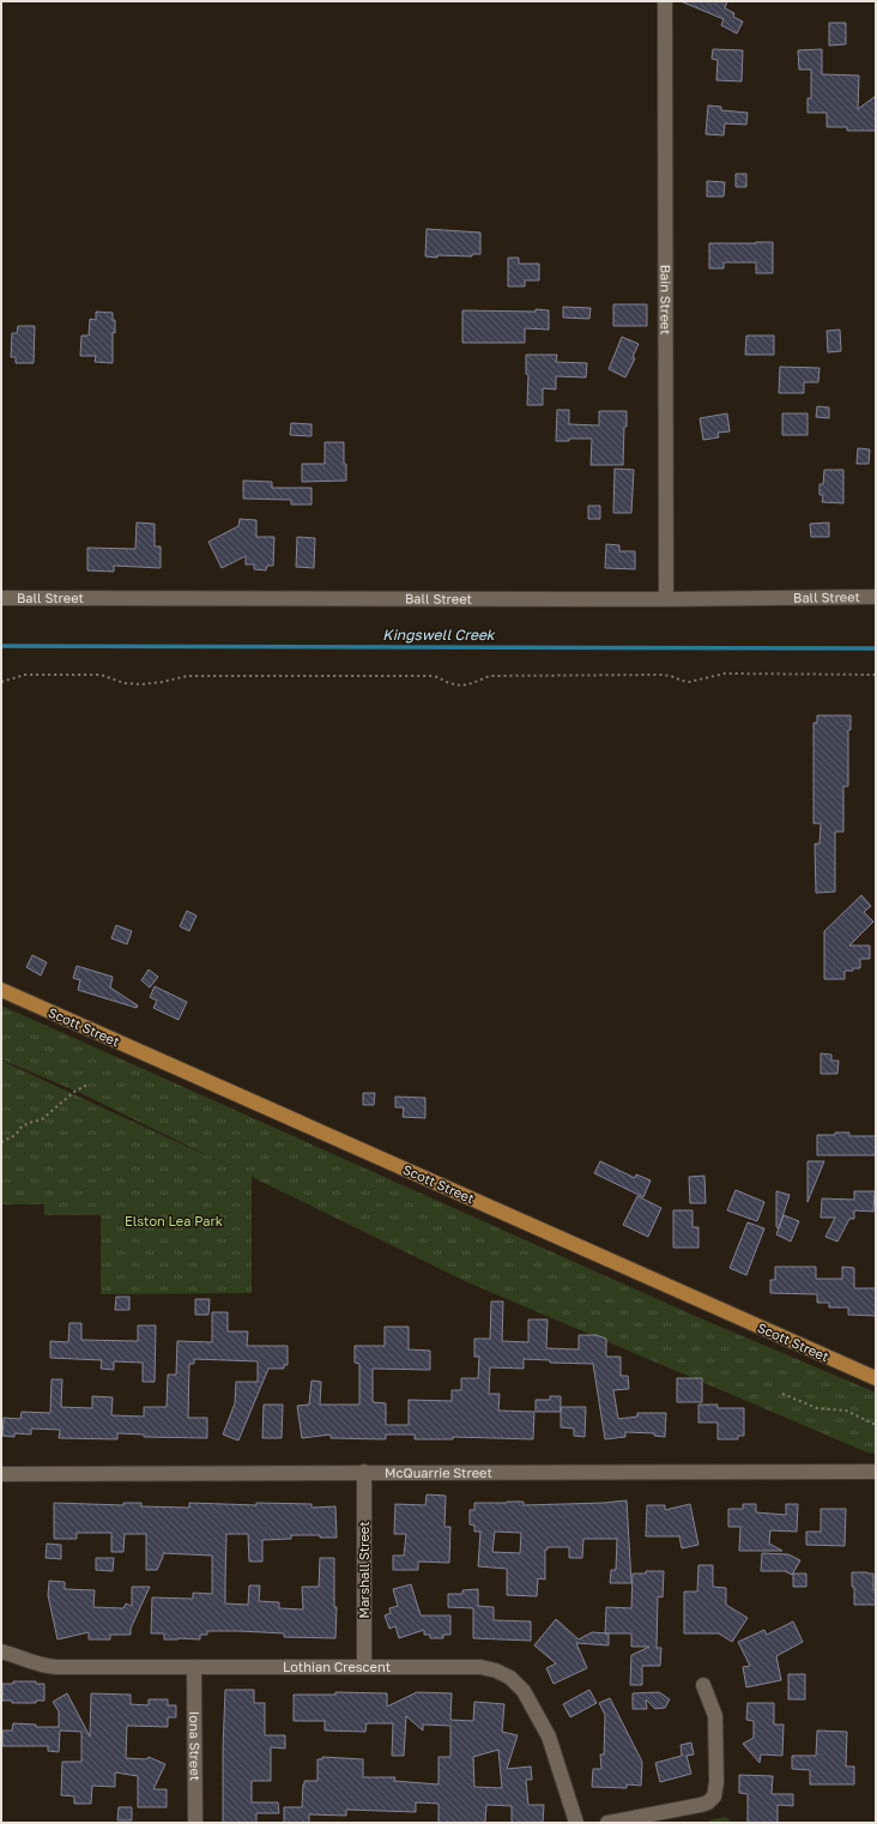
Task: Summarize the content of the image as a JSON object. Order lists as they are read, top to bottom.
{
  "streets": {
    "main road": ["Scott Street"],
    "street": [
      "Bain Street",
      "Ball Street",
      "McQuarrie Street",
      "Marshall Street",
      "Lothian Crescent",
      "Iona Street"
    ]
  },
  "crossings": [
    ["Bain Street", "Ball Street"],
    ["McQuarrie Street", "Marshall Street"],
    ["Marshall Street", "Lothian Crescent"],
    ["Lothian Crescent", "Iona Street"]
  ],
  "water": ["Kingswell Creek"],
  "parks": ["Elston Lea Park"]
}
